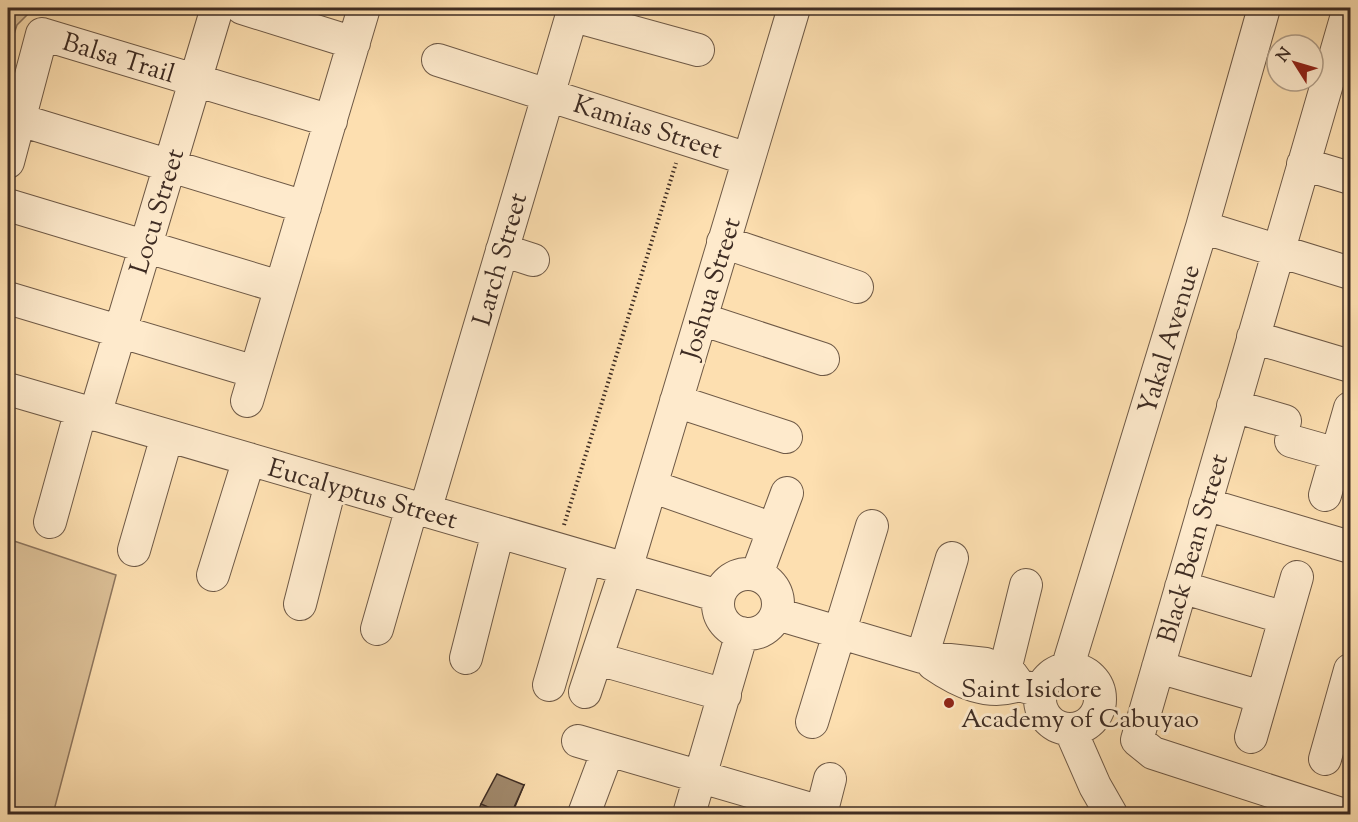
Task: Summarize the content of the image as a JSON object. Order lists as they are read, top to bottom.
{
  "streets": {
    "street": [
      "Balsa Trail",
      "Kamias Street",
      "Locu Street",
      "Larch Street",
      "Joshua Street",
      "Yakal Avenue",
      "Eucalyptus Street",
      "Black Bean Street"
    ]
  },
  "crossings": [
    ["Balsa Trail", "Locu Street"],
    ["Kamias Street", "Larch Street"],
    ["Kamias Street", "Joshua Street"],
    ["Locu Street", "Eucalyptus Street"],
    ["Larch Street", "Eucalyptus Street"],
    ["Joshua Street", "Eucalyptus Street"]
  ],
  "places": ["Saint Isidore Academy of Cabuyao"],
  "north": "top left"
}
